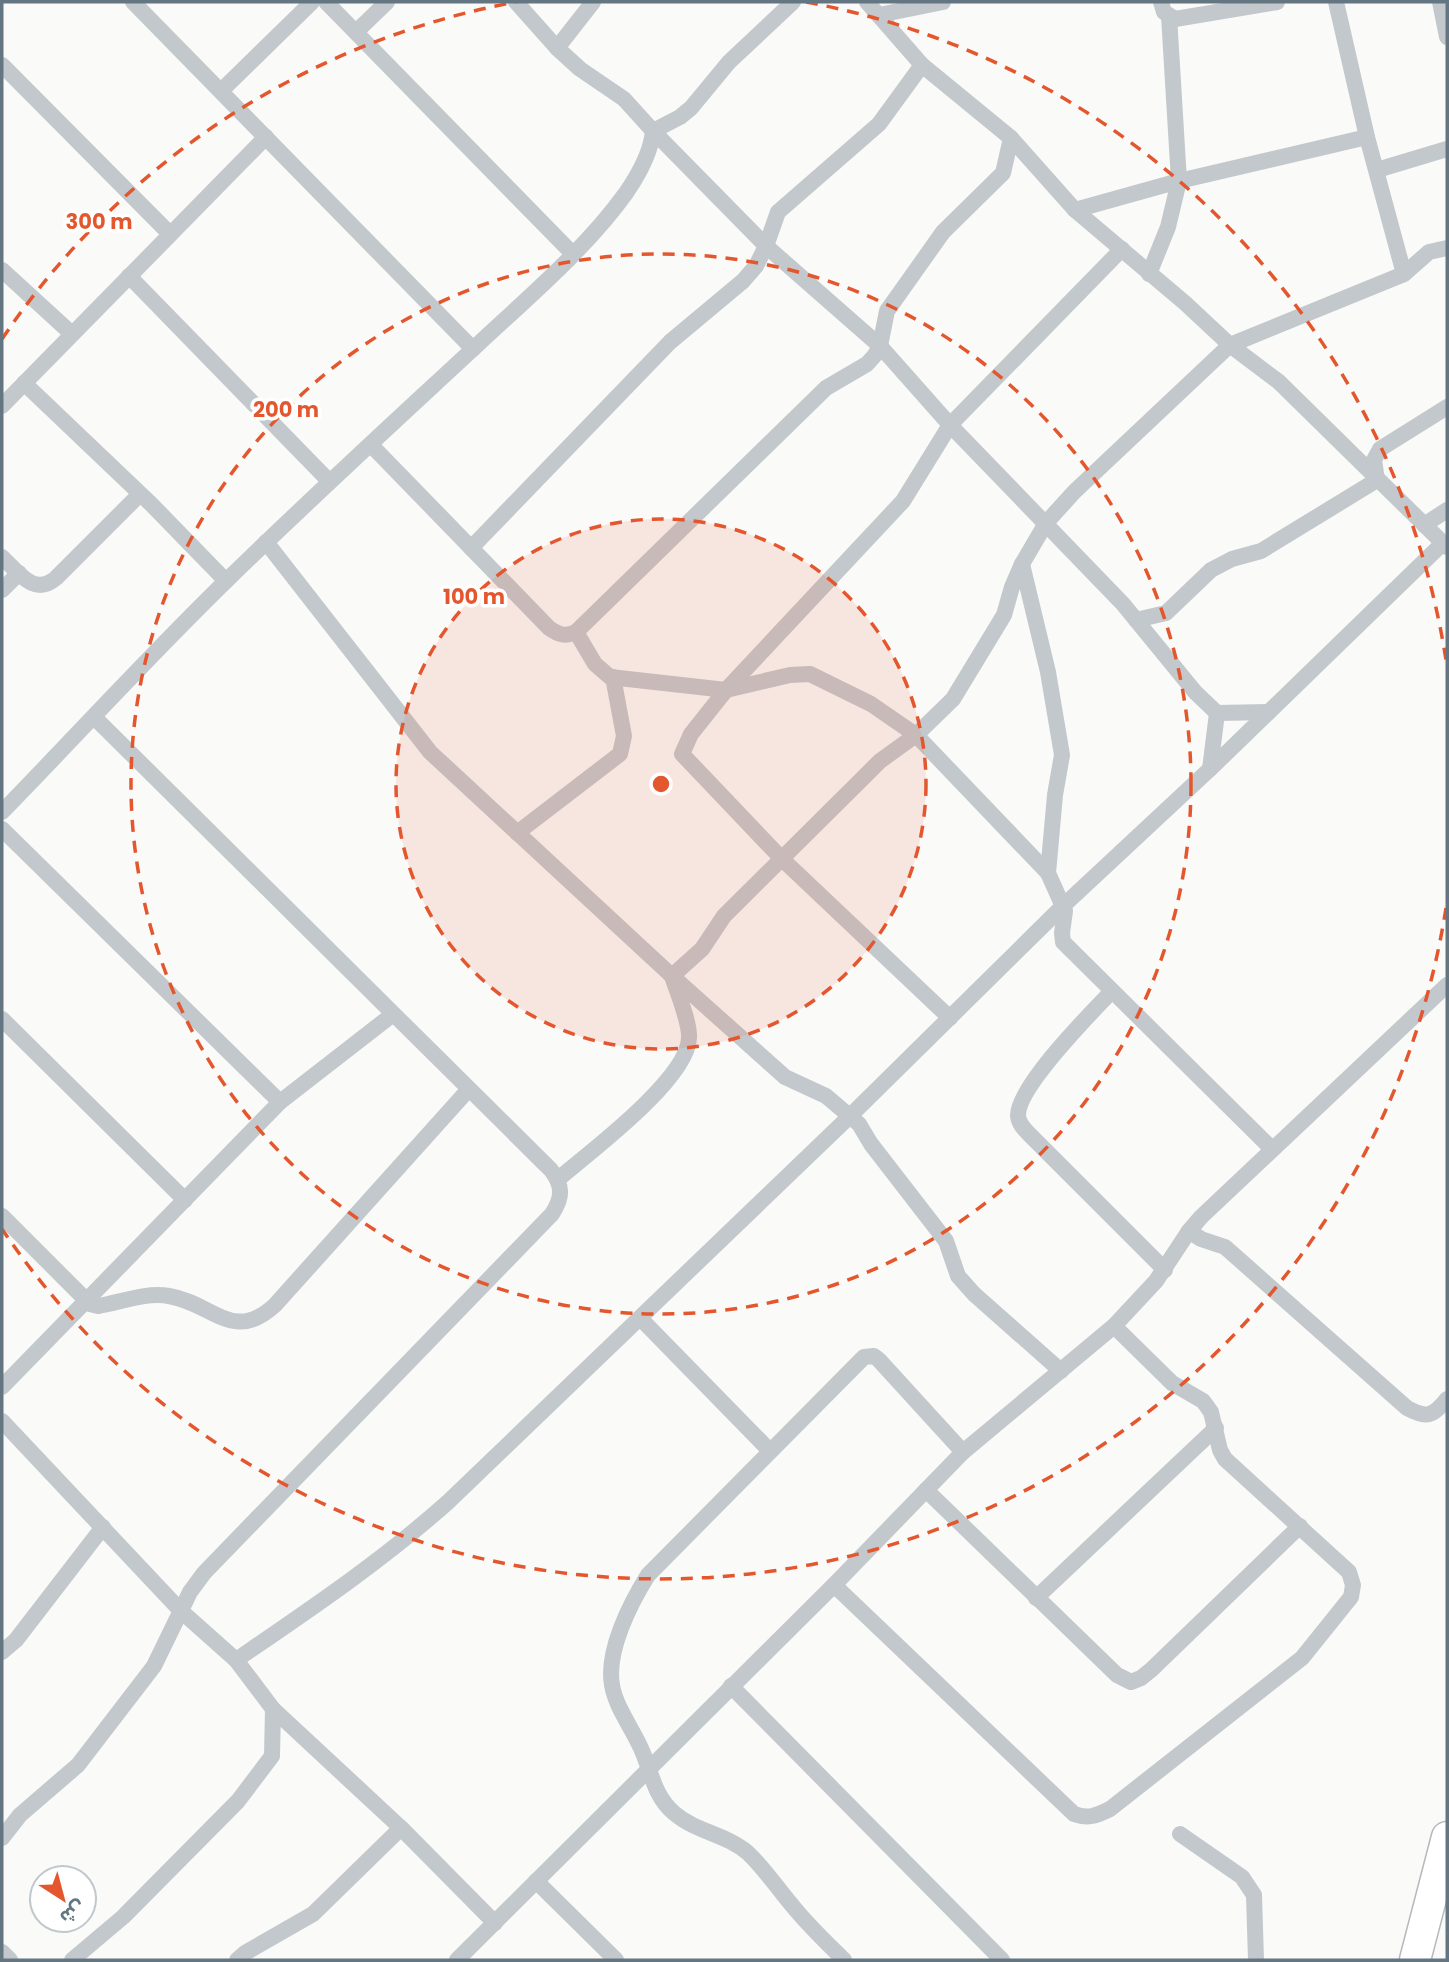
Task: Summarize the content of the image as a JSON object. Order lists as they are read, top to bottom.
{
  "north": "bottom right",
  "rings": ["300 m", "200 m", "100 m"]
}
